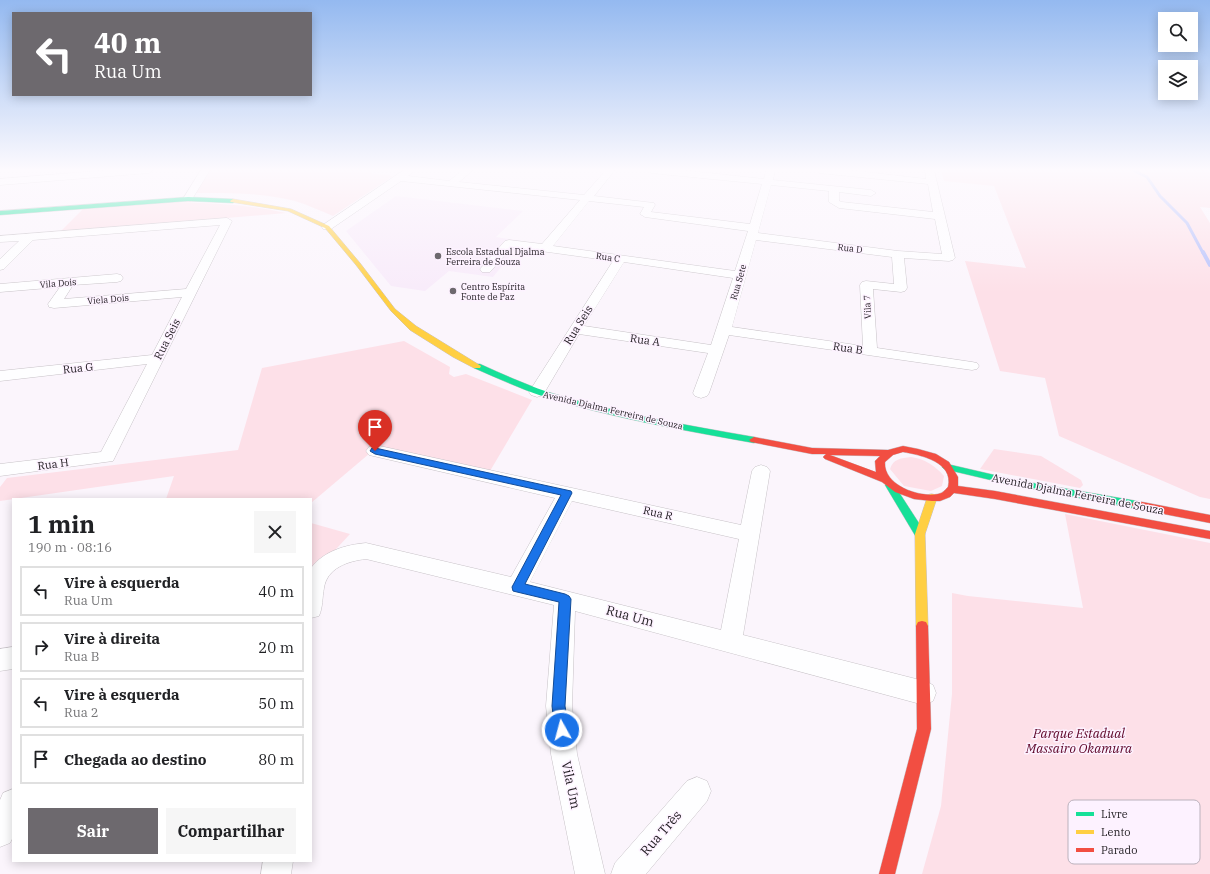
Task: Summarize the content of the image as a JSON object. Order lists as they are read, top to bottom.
{
  "streets": {
    "main road": ["Avenida Djalma Ferreira de Souza"],
    "street": [
      "Rua D",
      "Rua C",
      "Rua Sete",
      "Vila Dois",
      "Viela Dois",
      "Vila 7",
      "Rua Seis",
      "Rua A",
      "Rua B",
      "Rua G",
      "Rua H",
      "Rua R",
      "Rua Um",
      "Vila Um",
      "Rua Três"
    ]
  },
  "crossings": [
    ["Rua D", "Rua Sete"],
    ["Rua D", "Vila 7"],
    ["Rua C", "Rua Sete"],
    ["Rua C", "Rua Seis"],
    ["Rua Sete", "Rua A"],
    ["Rua Sete", "Rua B"],
    ["Vila Dois", "Viela Dois"],
    ["Viela Dois", "Rua Seis"],
    ["Vila 7", "Rua B"],
    ["Rua Seis", "Rua A"],
    ["Rua Seis", "Rua G"],
    ["Rua Seis", "Avenida Djalma Ferreira de Souza"],
    ["Rua Seis", "Rua H"],
    ["Rua Um", "Vila Um"]
  ],
  "parks": ["Parque Estadual Massairo Okamura"],
  "places": ["Escola Estadual Djalma Ferreira de Souza", "Centro Espírita Fonte de Paz"],
  "legend": ["Livre", "Lento", "Parado"],
  "page": {
    "turn": ["40 m", "Rua Um"],
    "heading": ["1 min", "190 m · 08:16"],
    "list": [
      {
        "name": "Vire à esquerda",
        "note": "Rua Um",
        "value": "40 m"
      },
      {
        "name": "Vire à direita",
        "note": "Rua B",
        "value": "20 m"
      },
      {
        "name": "Vire à esquerda",
        "note": "Rua 2",
        "value": "50 m"
      },
      {
        "name": "Chegada ao destino",
        "value": "80 m"
      }
    ],
    "buttons": ["Sair", "Compartilhar"]
  }
}
